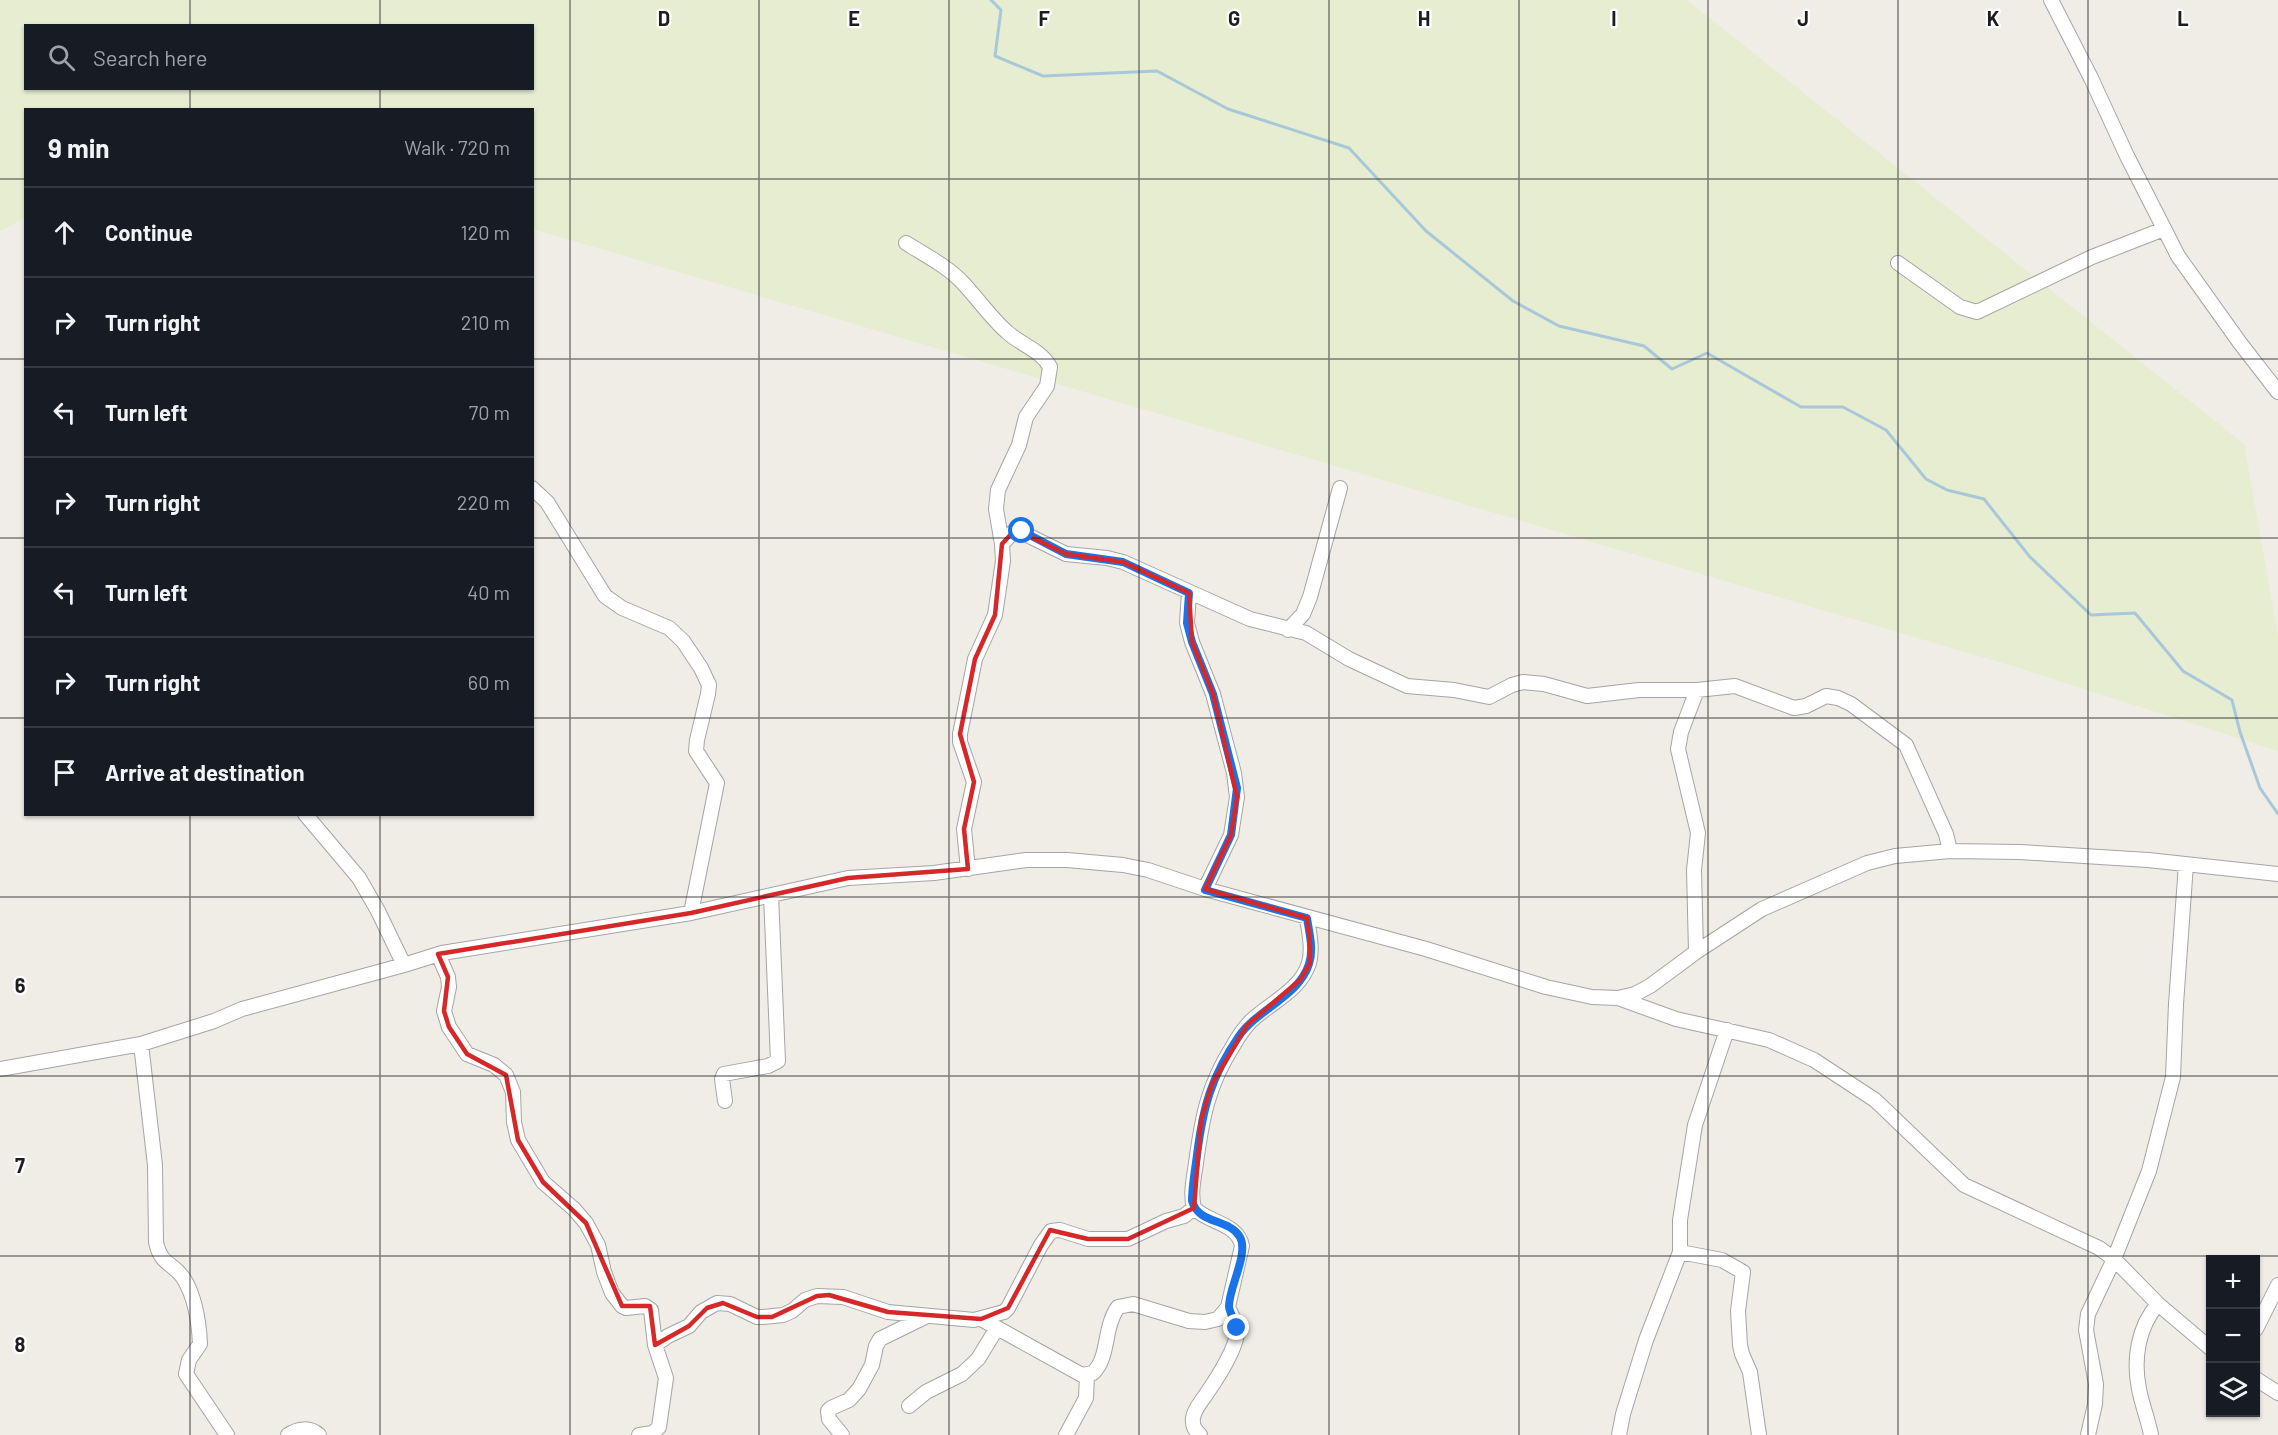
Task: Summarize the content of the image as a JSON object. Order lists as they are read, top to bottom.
{
  "page": {
    "search": "Search here",
    "heading": ["9 min", "Walk · 720 m"],
    "list": [
      ["Continue", "120 m"],
      ["Turn right", "210 m"],
      ["Turn left", "70 m"],
      ["Turn right", "220 m"],
      ["Turn left", "40 m"],
      ["Turn right", "60 m"],
      "Arrive at destination"
    ],
    "map_buttons": ["+", "−"]
  },
  "grid": {
    "columns": [
      "D",
      "E",
      "F",
      "G",
      "H",
      "I",
      "J",
      "K",
      "L"
    ],
    "rows": ["6", "7", "8"]
  }
}
